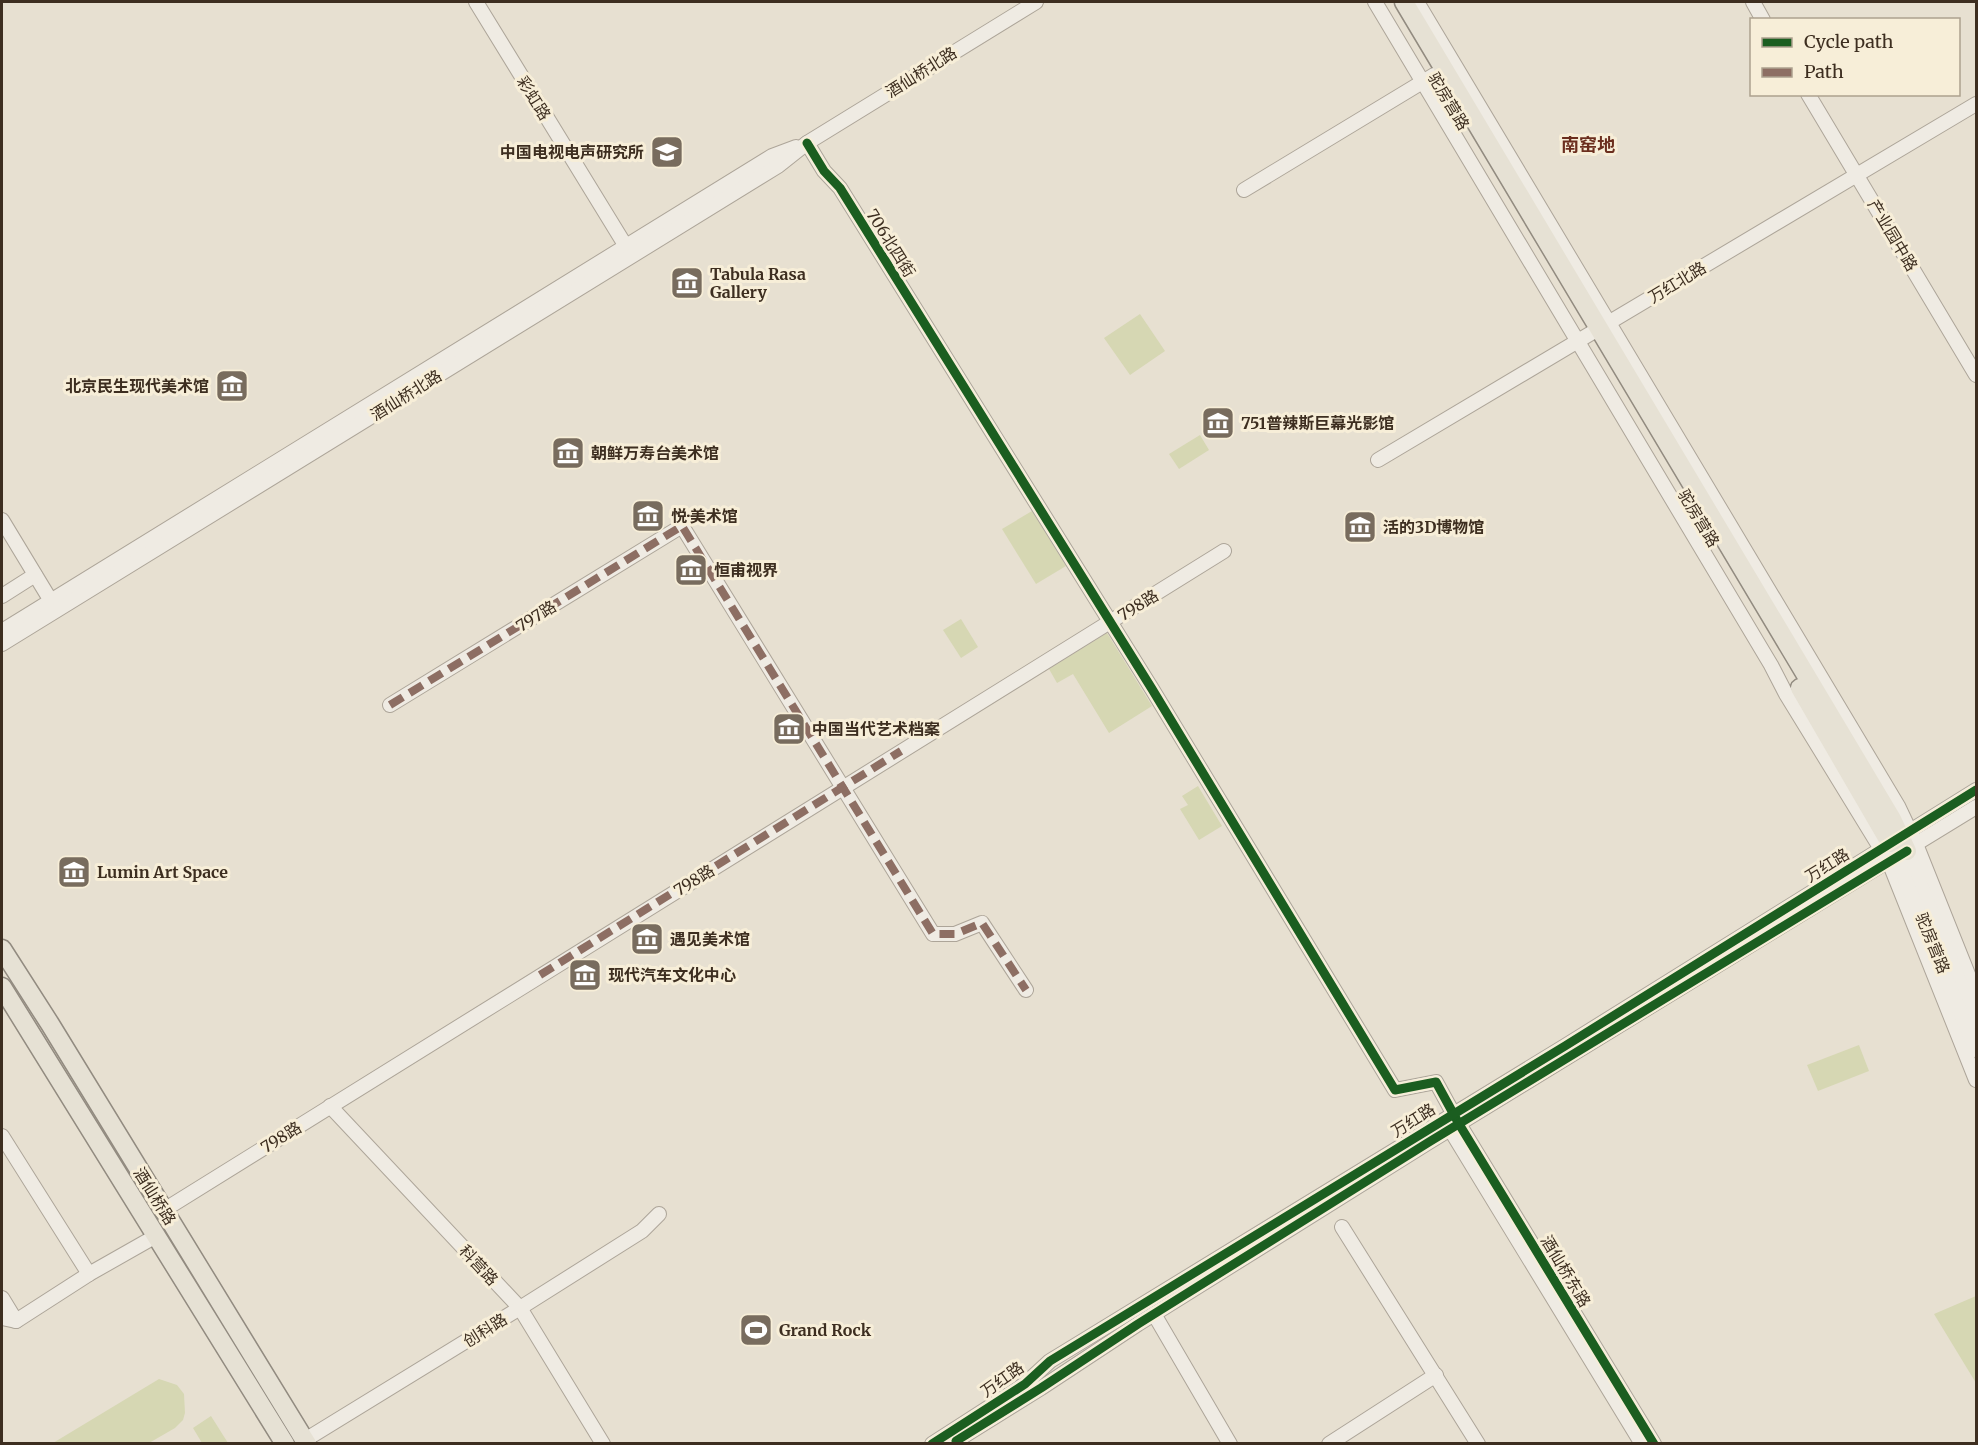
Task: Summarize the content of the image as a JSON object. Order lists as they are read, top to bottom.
{
  "streets": {
    "main road": ["驼房营路", "酒仙桥路"],
    "street": [
      "酒仙桥北路",
      "彩虹路",
      "产业园中路",
      "706北四街",
      "万红北路",
      "798路",
      "797路",
      "万红路",
      "科营路",
      "酒仙桥东路",
      "创科路"
    ]
  },
  "crossings": [
    ["酒仙桥北路", "彩虹路"],
    ["酒仙桥北路", "706北四街"],
    ["驼房营路", "万红北路"],
    ["驼房营路", "万红路"],
    ["产业园中路", "万红北路"],
    ["706北四街", "798路"],
    ["706北四街", "酒仙桥东路"],
    ["798路", "797路"],
    ["798路", "酒仙桥路"],
    ["798路", "科营路"],
    ["798路", "酒仙桥东路"],
    ["万红路", "酒仙桥东路"],
    ["酒仙桥路", "创科路"],
    ["科营路", "创科路"]
  ],
  "districts": ["南窑地"],
  "places": {
    "school or university": ["中国电视电声研究所"],
    "museum": [
      "Tabula Rasa Gallery",
      "北京民生现代美术馆",
      "751普辣斯巨幕光影馆",
      "朝鲜万寿台美术馆",
      "悦·美术馆",
      "活的3D博物馆",
      "恒甫视界",
      "中国当代艺术档案",
      "Lumin Art Space",
      "遇见美术馆",
      "现代汽车文化中心"
    ],
    "sports": ["Grand Rock"]
  },
  "legend": ["Cycle path", "Path"]
}
